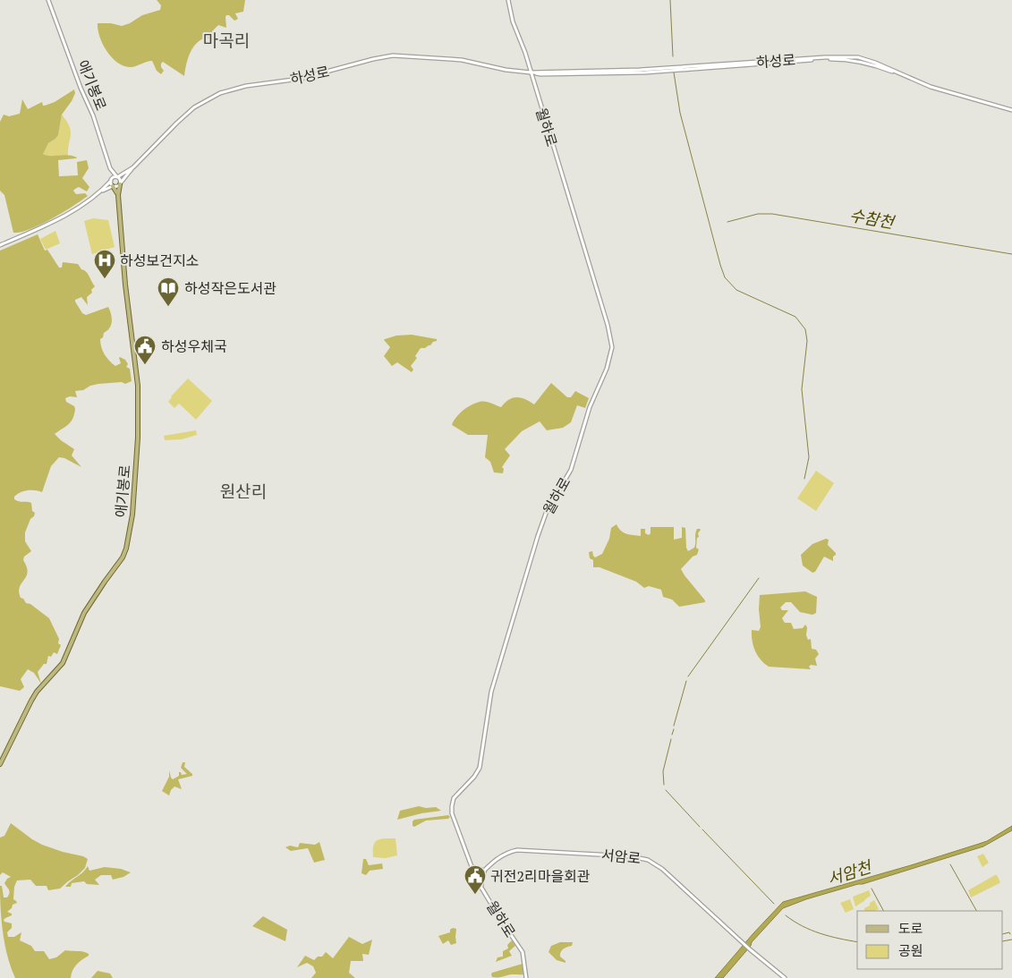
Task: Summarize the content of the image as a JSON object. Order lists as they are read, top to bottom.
{
  "streets": {
    "main road": ["애기봉로"],
    "street": ["하성로", "월하로", "서암로"]
  },
  "crossings": [
    ["하성로", "애기봉로"],
    ["하성로", "월하로"],
    ["월하로", "서암로"]
  ],
  "districts": ["마곡리", "원산리"],
  "water": ["수참천", "서암천"],
  "places": {
    "hospital": ["하성보건지소"],
    "library": ["하성작은도서관"],
    "public building": ["하성우체국", "귀전2리마을회관"]
  },
  "legend": ["도로", "공원"]
}
